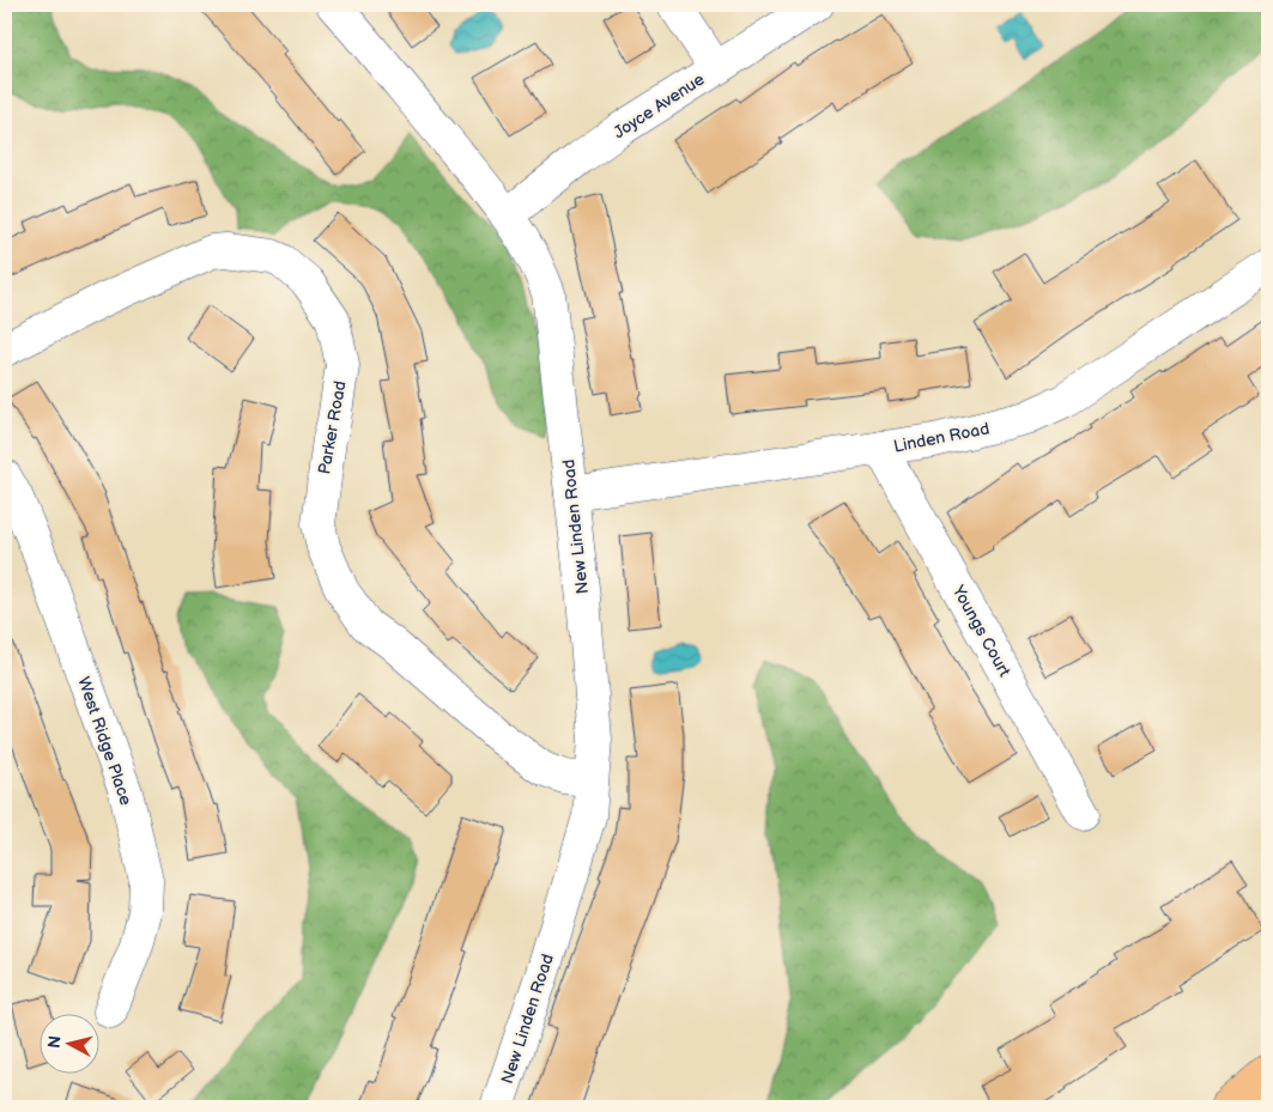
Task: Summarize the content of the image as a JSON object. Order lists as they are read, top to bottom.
{
  "streets": {
    "street": [
      "Joyce Avenue",
      "Parker Road",
      "Linden Road",
      "New Linden Road",
      "Youngs Court",
      "West Ridge Place"
    ]
  },
  "crossings": [
    ["Joyce Avenue", "New Linden Road"],
    ["Parker Road", "New Linden Road"],
    ["Linden Road", "New Linden Road"],
    ["Linden Road", "Youngs Court"]
  ],
  "north": "left"
}
